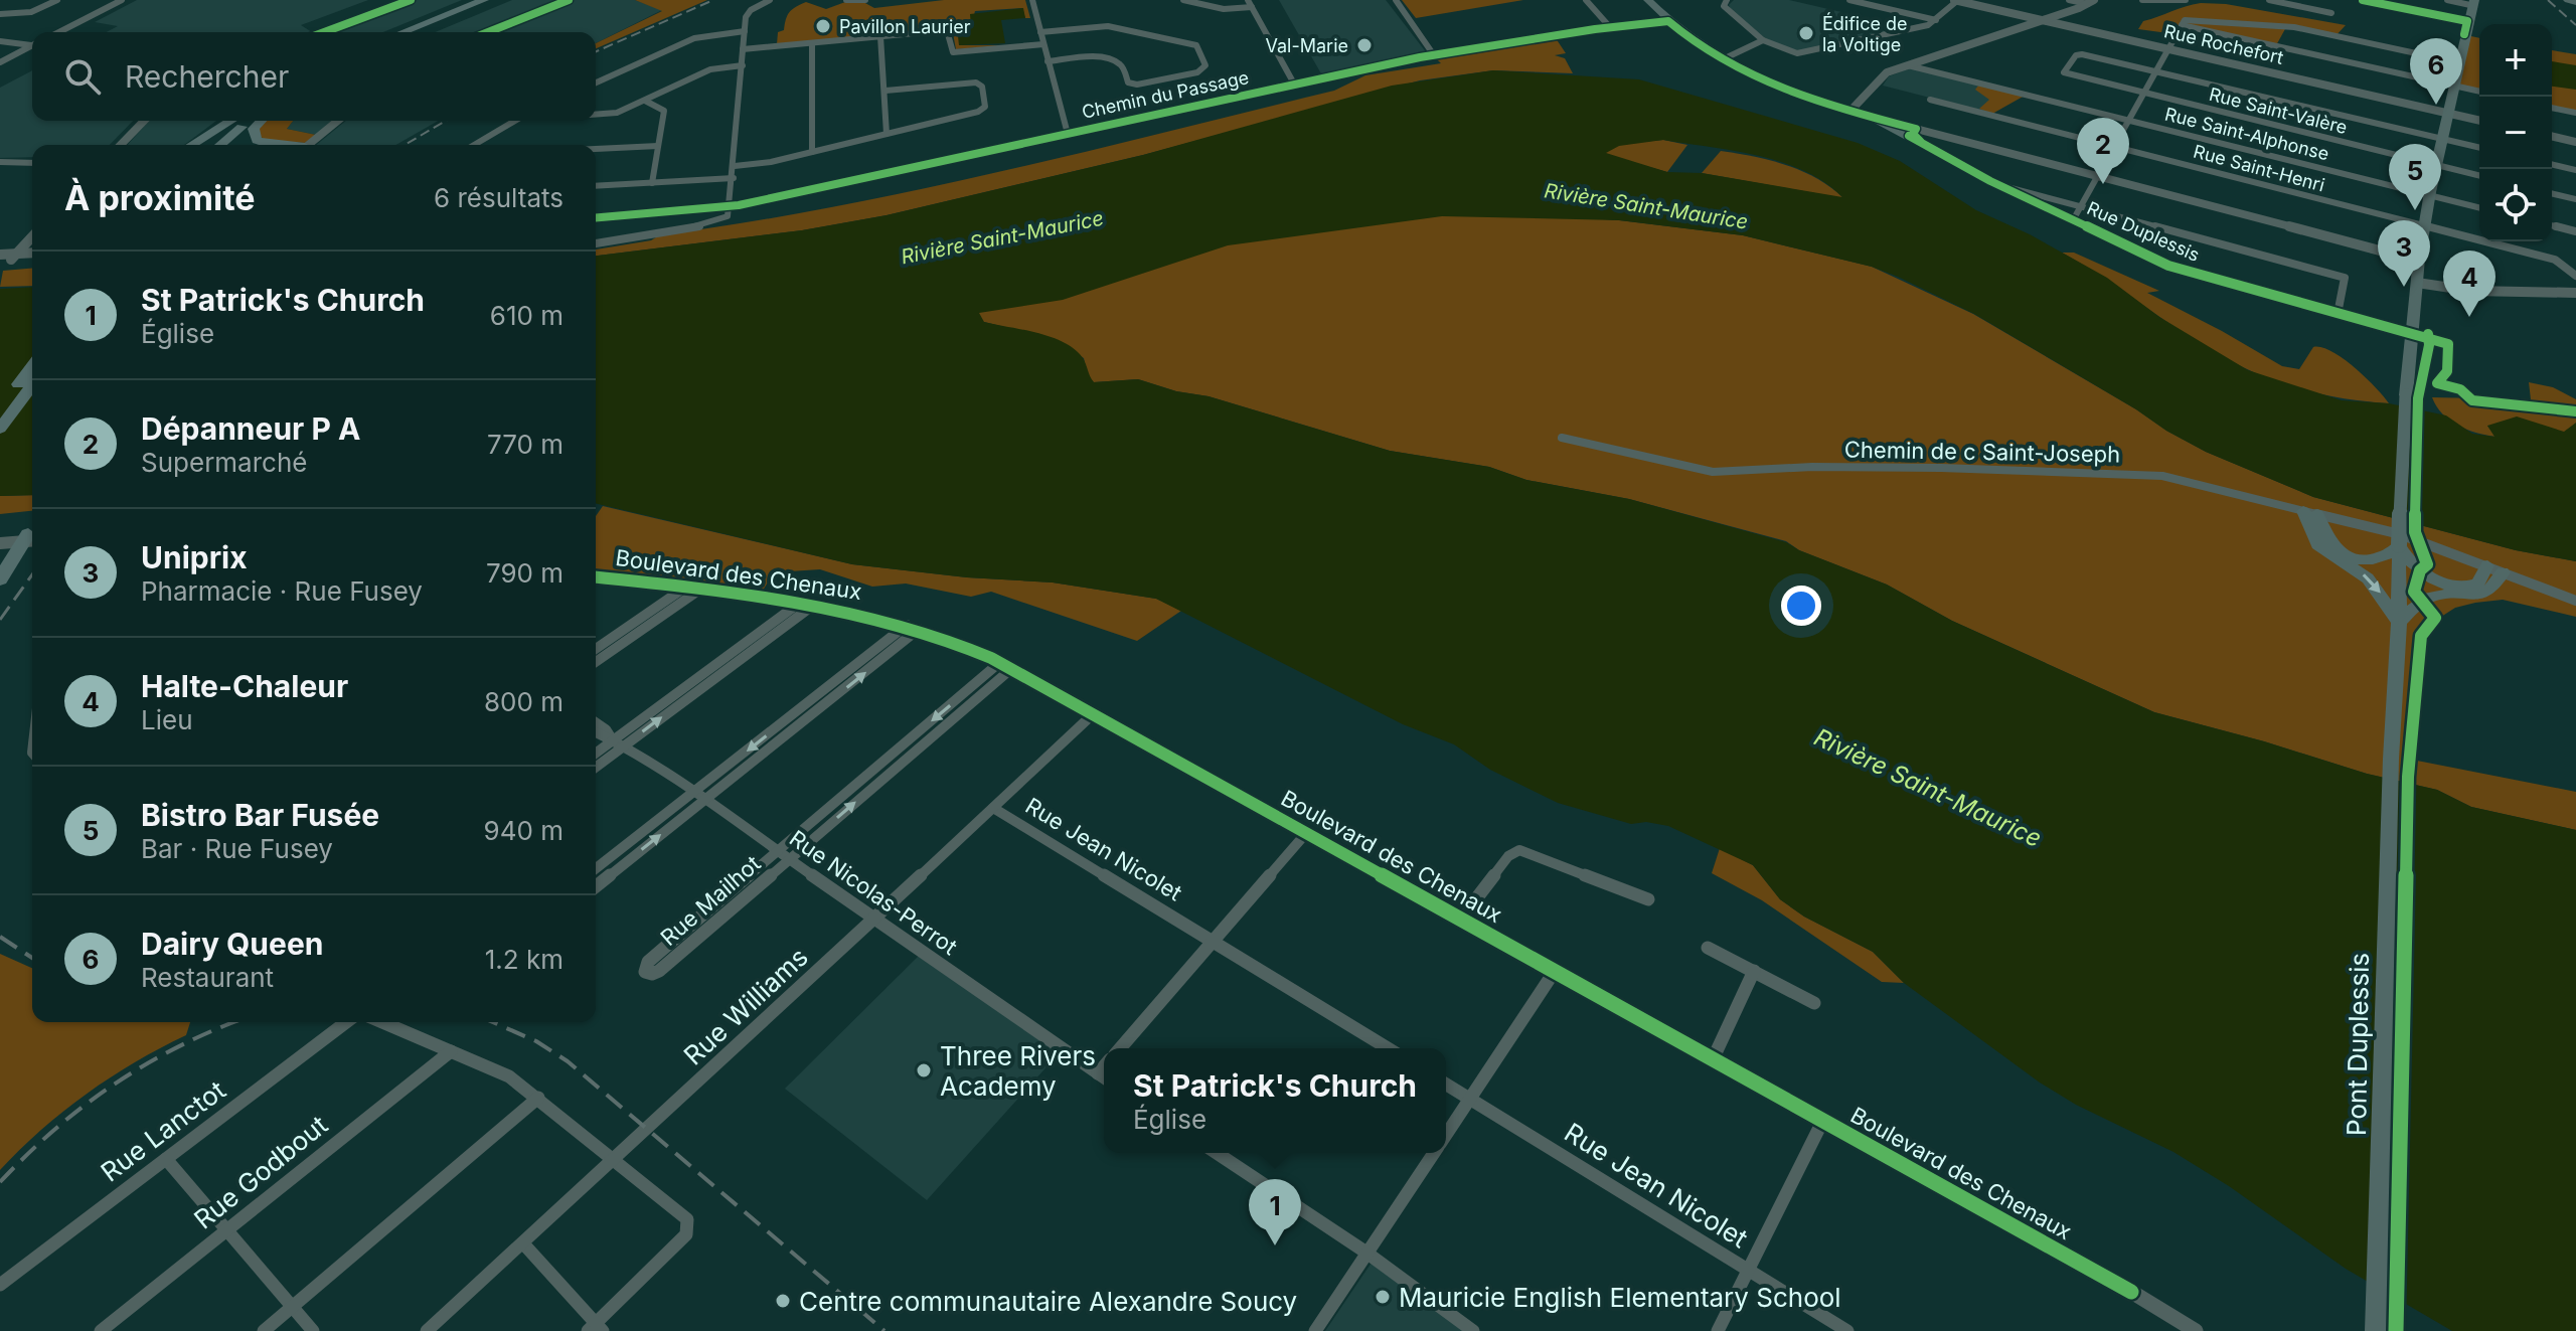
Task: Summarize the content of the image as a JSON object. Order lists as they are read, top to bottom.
{
  "streets": {
    "main road": ["Rue Duplessis", "Pont Duplessis"],
    "street": [
      "Rue Rochefort",
      "Chemin du Passage",
      "Rue Saint-Valère",
      "Rue Saint-Alphonse",
      "Rue Saint-Henri",
      "Chemin de c Saint-Joseph",
      "Boulevard des Chenaux",
      "Rue Jean Nicolet",
      "Rue Nicolas-Perrot",
      "Rue Mailhot",
      "Rue Williams",
      "Rue Lanctot",
      "Rue Godbout"
    ]
  },
  "crossings": [
    ["Chemin de c Saint-Joseph", "Pont Duplessis"],
    ["Boulevard des Chenaux", "Rue Mailhot"],
    ["Boulevard des Chenaux", "Rue Williams"],
    ["Rue Jean Nicolet", "Rue Williams"],
    ["Rue Nicolas-Perrot", "Rue Mailhot"],
    ["Rue Nicolas-Perrot", "Rue Williams"]
  ],
  "water": ["Rivière Saint-Maurice"],
  "places": [
    "Pavillon Laurier",
    "Édifice de la Voltige",
    "Val-Marie",
    "Three Rivers Academy",
    "Mauricie English Elementary School",
    "Centre communautaire Alexandre Soucy"
  ],
  "page": {
    "map_buttons": ["+", "−"],
    "search": "Rechercher",
    "pins": [
      "6",
      "2",
      "5",
      "3",
      "4",
      "1"
    ],
    "heading": ["À proximité", "6 résultats"],
    "list": [
      {
        "mark": "1",
        "name": "St Patrick's Church",
        "note": "Église",
        "value": "610 m"
      },
      {
        "mark": "2",
        "name": "Dépanneur P A",
        "note": "Supermarché",
        "value": "770 m"
      },
      {
        "mark": "3",
        "name": "Uniprix",
        "note": "Pharmacie · Rue Fusey",
        "value": "790 m"
      },
      {
        "mark": "4",
        "name": "Halte-Chaleur",
        "note": "Lieu",
        "value": "800 m"
      },
      {
        "mark": "5",
        "name": "Bistro Bar Fusée",
        "note": "Bar · Rue Fusey",
        "value": "940 m"
      },
      {
        "mark": "6",
        "name": "Dairy Queen",
        "note": "Restaurant",
        "value": "1.2 km"
      }
    ],
    "popup": ["St Patrick's Church", "Église"]
  }
}
